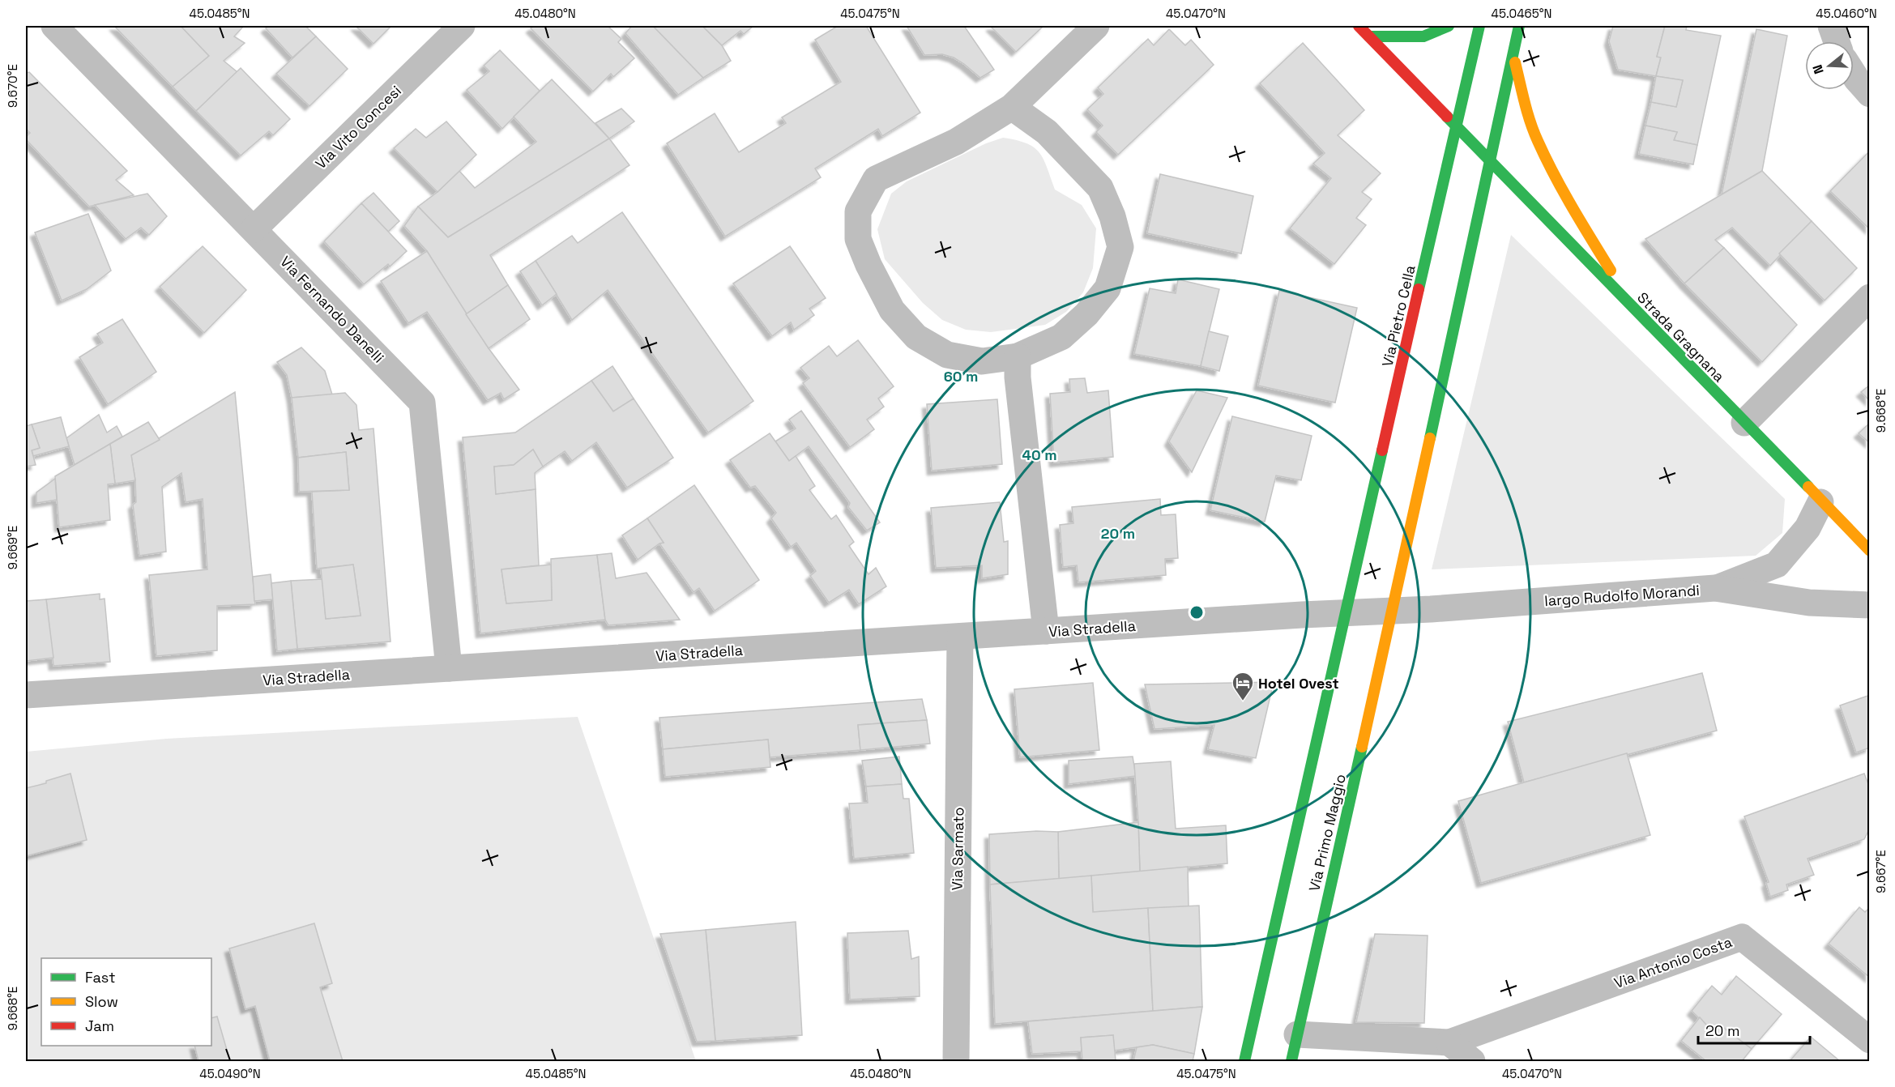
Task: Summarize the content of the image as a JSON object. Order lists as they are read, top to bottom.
{
  "streets": {
    "main road": ["Via Pietro Cella", "Strada Gragnana", "Via Primo Maggio"],
    "street": [
      "Via Vito Concesi",
      "Via Fernando Danelli",
      "largo Rudolfo Morandi",
      "Via Stradella",
      "Via Sarmato",
      "Via Antonio Costa"
    ]
  },
  "crossings": [
    ["Via Vito Concesi", "Via Fernando Danelli"],
    ["Via Fernando Danelli", "Via Stradella"],
    ["Via Pietro Cella", "Strada Gragnana"],
    ["Via Pietro Cella", "Via Stradella"],
    ["Via Pietro Cella", "Via Primo Maggio"],
    ["largo Rudolfo Morandi", "Via Stradella"],
    ["largo Rudolfo Morandi", "Via Primo Maggio"],
    ["Via Stradella", "Via Primo Maggio"],
    ["Via Stradella", "Via Sarmato"]
  ],
  "places": {
    "hotel": ["Hotel Ovest"]
  },
  "legend": ["Fast", "Slow", "Jam"],
  "scale_bar": "20 m",
  "north": "left",
  "coordinates": [
    "45.0485°N",
    "45.0480°N",
    "45.0475°N",
    "45.0470°N",
    "45.0465°N",
    "45.0460°N",
    "9.670°E",
    "9.668°E",
    "9.669°E",
    "9.667°E",
    "45.0490°N"
  ],
  "rings": ["60 m", "40 m", "20 m"]
}
